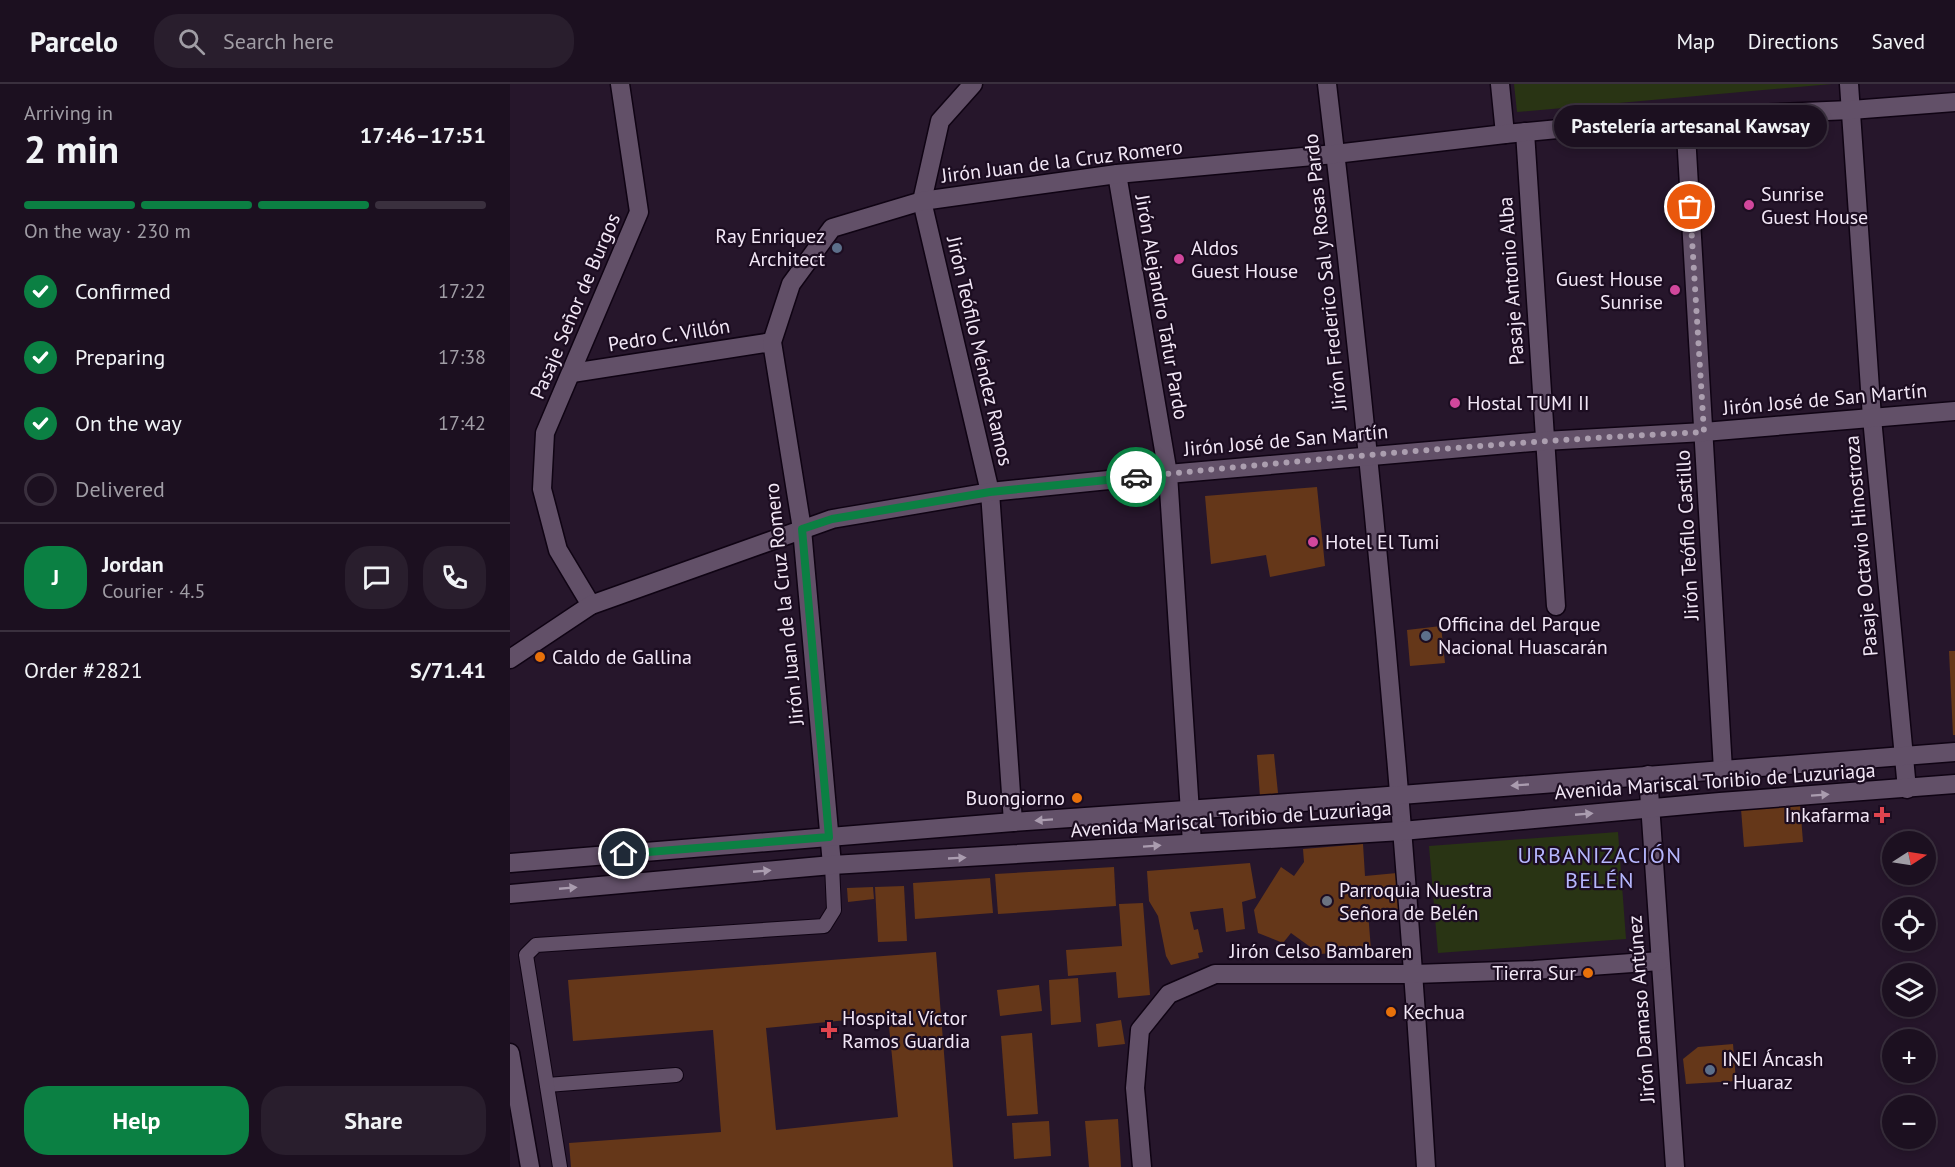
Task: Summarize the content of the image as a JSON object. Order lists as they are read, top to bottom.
{
  "streets": {
    "street": [
      "Jirón Juan de la Cruz Romero",
      "Jirón Frederico Sal y Rosas Pardo",
      "Pasaje Antonio Alba",
      "Pasaje Señor de Burgos",
      "Jirón Alejandro Tafur Pardo",
      "Pedro C. Villón",
      "Jirón Teófilo Méndez Ramos",
      "Jirón José de San Martín",
      "Jirón Teófilo Castillo",
      "Pasaje Octavio Hinostroza",
      "Avenida Mariscal Toribio de Luzuriaga",
      "Jirón Celso Bambaren",
      "Jirón Damaso Antúnez"
    ]
  },
  "crossings": [
    ["Jirón Juan de la Cruz Romero", "Jirón Frederico Sal y Rosas Pardo"],
    ["Jirón Juan de la Cruz Romero", "Pasaje Antonio Alba"],
    ["Jirón Juan de la Cruz Romero", "Jirón Alejandro Tafur Pardo"],
    ["Jirón Juan de la Cruz Romero", "Pedro C. Villón"],
    ["Jirón Juan de la Cruz Romero", "Jirón Teófilo Méndez Ramos"],
    ["Jirón Juan de la Cruz Romero", "Jirón José de San Martín"],
    ["Jirón Juan de la Cruz Romero", "Jirón Teófilo Castillo"],
    ["Jirón Juan de la Cruz Romero", "Pasaje Octavio Hinostroza"],
    ["Jirón Juan de la Cruz Romero", "Avenida Mariscal Toribio de Luzuriaga"],
    ["Jirón Frederico Sal y Rosas Pardo", "Jirón José de San Martín"],
    ["Jirón Frederico Sal y Rosas Pardo", "Avenida Mariscal Toribio de Luzuriaga"],
    ["Jirón Frederico Sal y Rosas Pardo", "Jirón Celso Bambaren"],
    ["Pasaje Antonio Alba", "Jirón José de San Martín"],
    ["Pasaje Señor de Burgos", "Pedro C. Villón"],
    ["Pasaje Señor de Burgos", "Jirón José de San Martín"],
    ["Jirón Alejandro Tafur Pardo", "Jirón José de San Martín"],
    ["Jirón Alejandro Tafur Pardo", "Avenida Mariscal Toribio de Luzuriaga"],
    ["Jirón Teófilo Méndez Ramos", "Jirón José de San Martín"],
    ["Jirón Teófilo Méndez Ramos", "Avenida Mariscal Toribio de Luzuriaga"],
    ["Jirón José de San Martín", "Jirón Teófilo Castillo"],
    ["Jirón José de San Martín", "Pasaje Octavio Hinostroza"],
    ["Jirón Teófilo Castillo", "Avenida Mariscal Toribio de Luzuriaga"],
    ["Pasaje Octavio Hinostroza", "Avenida Mariscal Toribio de Luzuriaga"],
    ["Avenida Mariscal Toribio de Luzuriaga", "Jirón Damaso Antúnez"],
    ["Jirón Celso Bambaren", "Jirón Damaso Antúnez"]
  ],
  "districts": ["URBANIZACIÓN BELÉN"],
  "places": {
    "other": [
      "Sunrise Guest House",
      "Pastelería artesanal Kawsay",
      "Ray Enriquez Architect",
      "Aldos Guest House",
      "Guest House Sunrise",
      "Hostal TUMI II",
      "Hotel El Tumi",
      "Officina del Parque Nacional Huascarán",
      "Caldo de Gallina",
      "Buongiorno",
      "Parroquia Nuestra Señora de Belén",
      "Tierra Sur",
      "Kechua",
      "INEI Áncash - Huaraz"
    ],
    "health": ["Inkafarma", "Hospital Víctor Ramos Guardia"]
  },
  "north": "right",
  "page": {
    "header": "Parcelo",
    "search": "Search here",
    "nav": ["Map", "Directions", "Saved"],
    "heading": ["2 min", "Arriving in", "17:46–17:51"],
    "panel": [
      "Jordan",
      "Courier · 4.5",
      "Order #2821",
      "S/71.41"
    ],
    "bubble": "Pastelería artesanal Kawsay",
    "bar": "On the way · 230 m",
    "list": [
      ["Confirmed", "17:22"],
      ["Preparing", "17:38"],
      ["On the way", "17:42"],
      "Delivered"
    ],
    "round": "J",
    "map_buttons": ["+", "−"],
    "buttons": ["Help", "Share"]
  }
}
